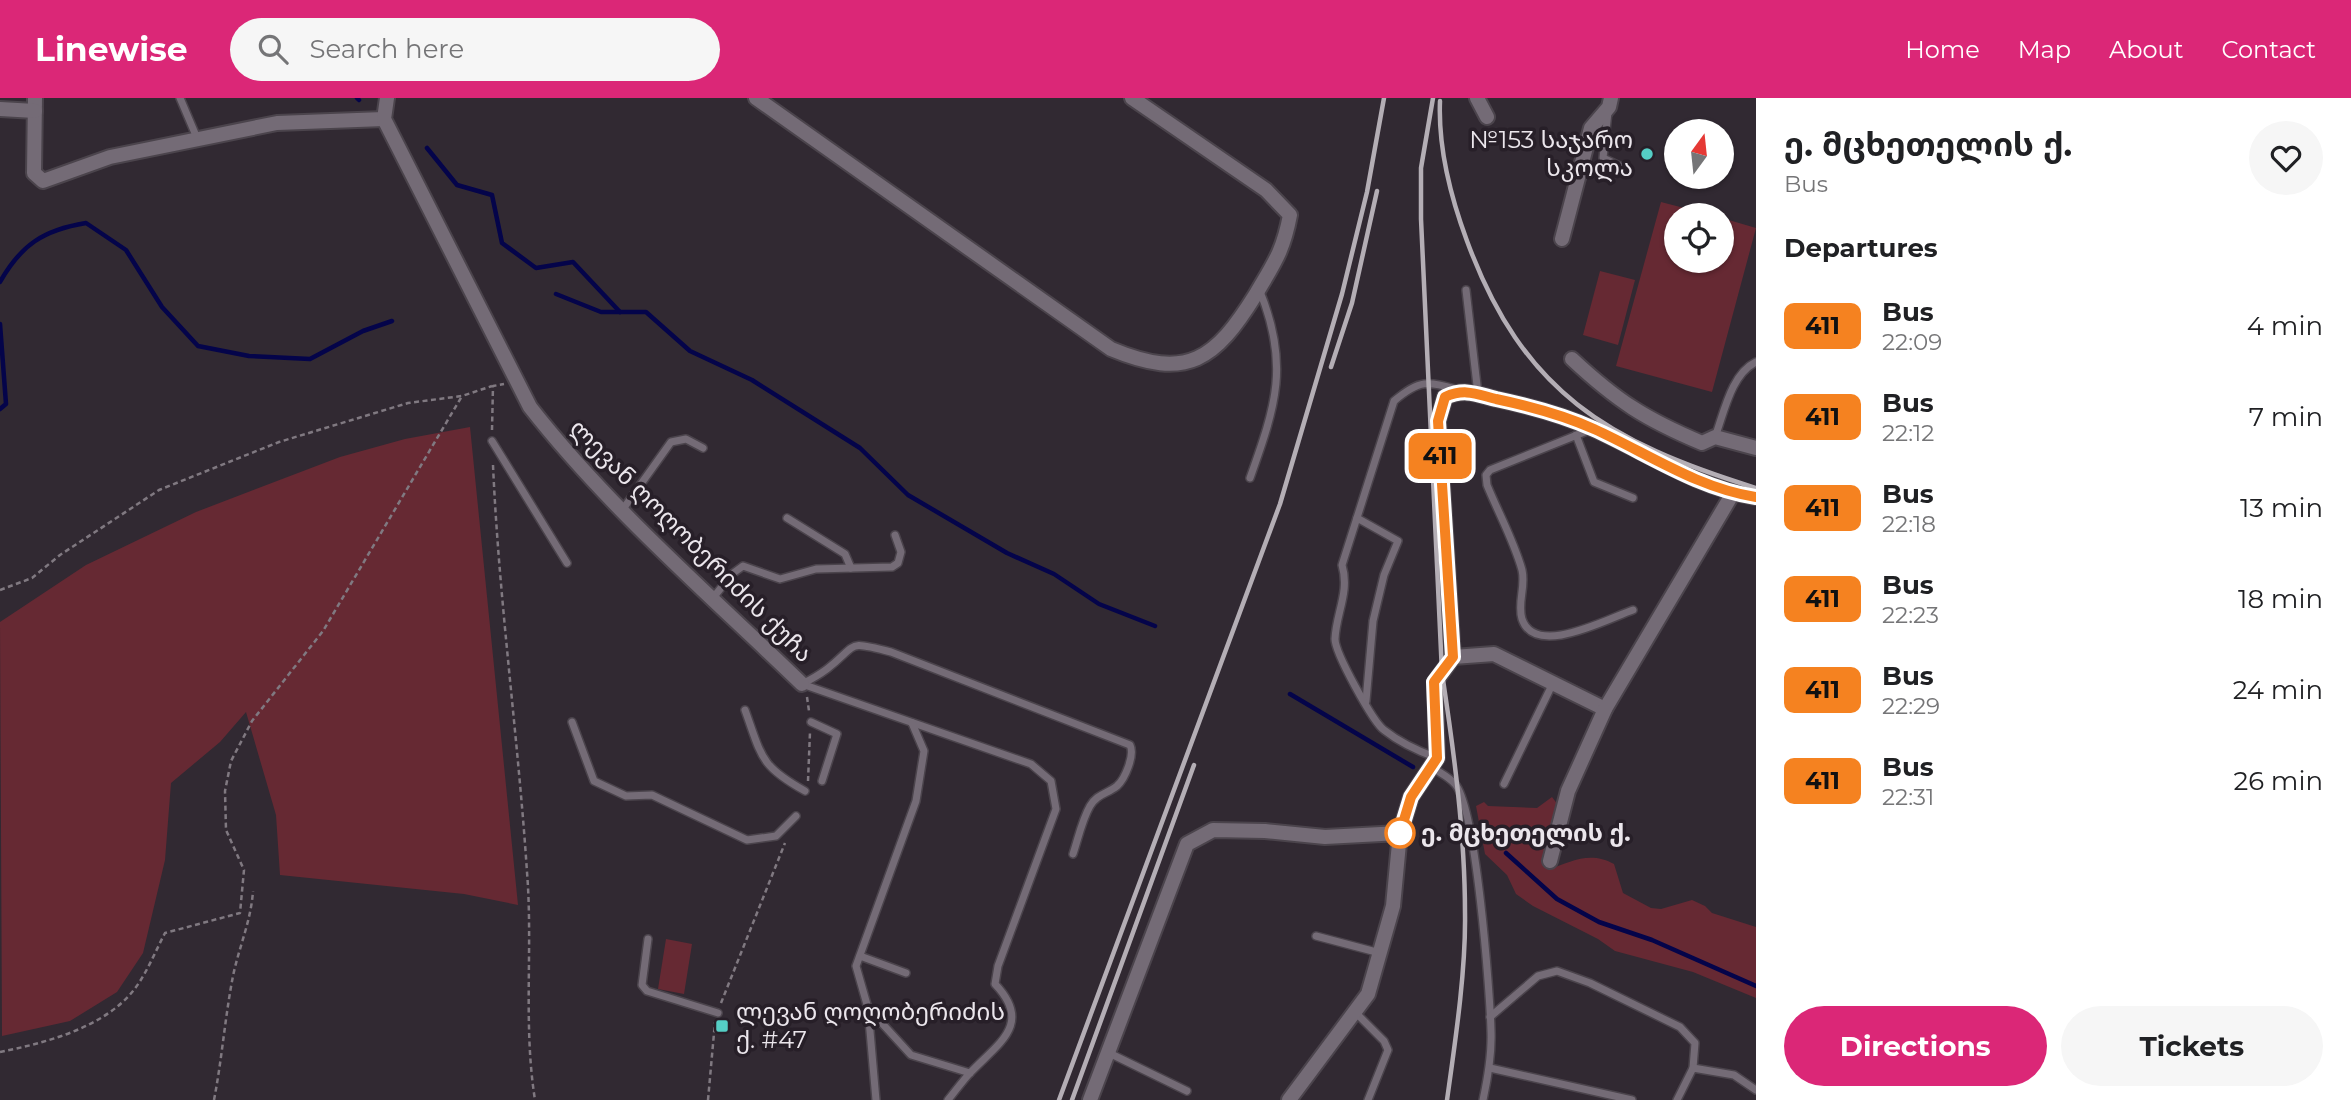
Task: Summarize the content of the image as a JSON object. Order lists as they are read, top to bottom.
{
  "streets": {
    "street": ["ლევან ღოღობერიძის ქუჩა"]
  },
  "places": {
    "other": ["№153 საჯარო სკოლა", "ე. მცხეთელის ქ."],
    "transit": ["ლევან ღოღობერიძის ქ. #47"]
  },
  "lines": ["bus line 411"],
  "north": "top",
  "page": {
    "header": "Linewise",
    "search": "Search here",
    "nav": [
      "Home",
      "Map",
      "About",
      "Contact"
    ],
    "on_map": "411",
    "heading": [
      ["ე. მცხეთელის ქ.", "Bus"],
      "Departures"
    ],
    "list": [
      {
        "mark": "411",
        "name": "Bus",
        "note": "22:09",
        "value": "4 min"
      },
      {
        "mark": "411",
        "name": "Bus",
        "note": "22:12",
        "value": "7 min"
      },
      {
        "mark": "411",
        "name": "Bus",
        "note": "22:18",
        "value": "13 min"
      },
      {
        "mark": "411",
        "name": "Bus",
        "note": "22:23",
        "value": "18 min"
      },
      {
        "mark": "411",
        "name": "Bus",
        "note": "22:29",
        "value": "24 min"
      },
      {
        "mark": "411",
        "name": "Bus",
        "note": "22:31",
        "value": "26 min"
      }
    ],
    "buttons": ["Directions", "Tickets"]
  }
}
